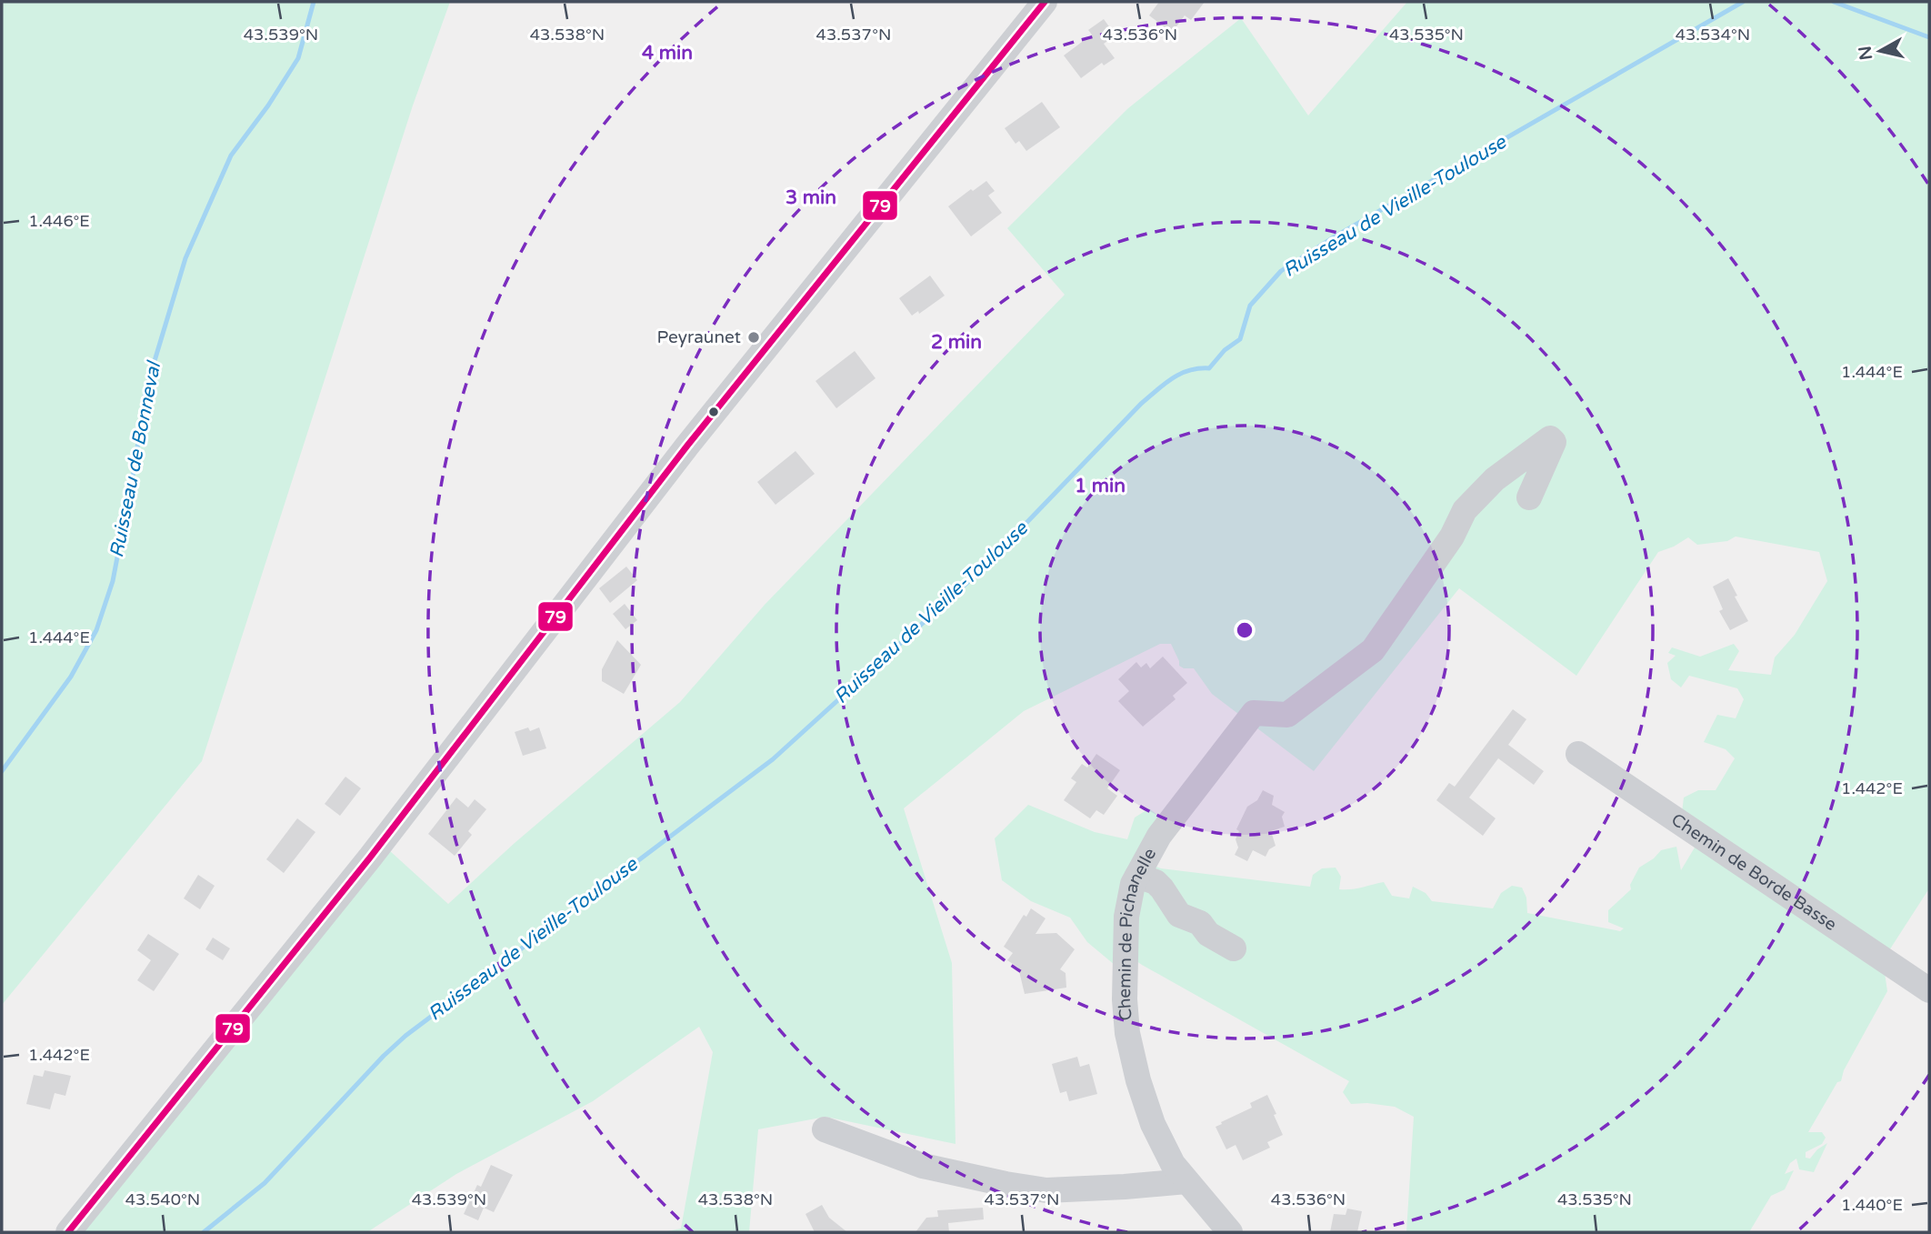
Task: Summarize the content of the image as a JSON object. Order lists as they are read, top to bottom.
{
  "streets": {
    "street": ["Chemin de Borde Basse", "Chemin de Pichanelle"]
  },
  "water": ["Ruisseau de Vieille-Toulouse", "Ruisseau de Bonneval"],
  "places": ["Peyraunet"],
  "lines": ["transit line 79"],
  "north": "left",
  "coordinates": [
    "43.539°N",
    "43.538°N",
    "43.537°N",
    "43.536°N",
    "43.535°N",
    "43.534°N",
    "1.446°E",
    "1.444°E",
    "1.442°E",
    "43.540°N",
    "1.440°E"
  ],
  "rings": [
    "4 min",
    "3 min",
    "2 min",
    "1 min"
  ]
}
